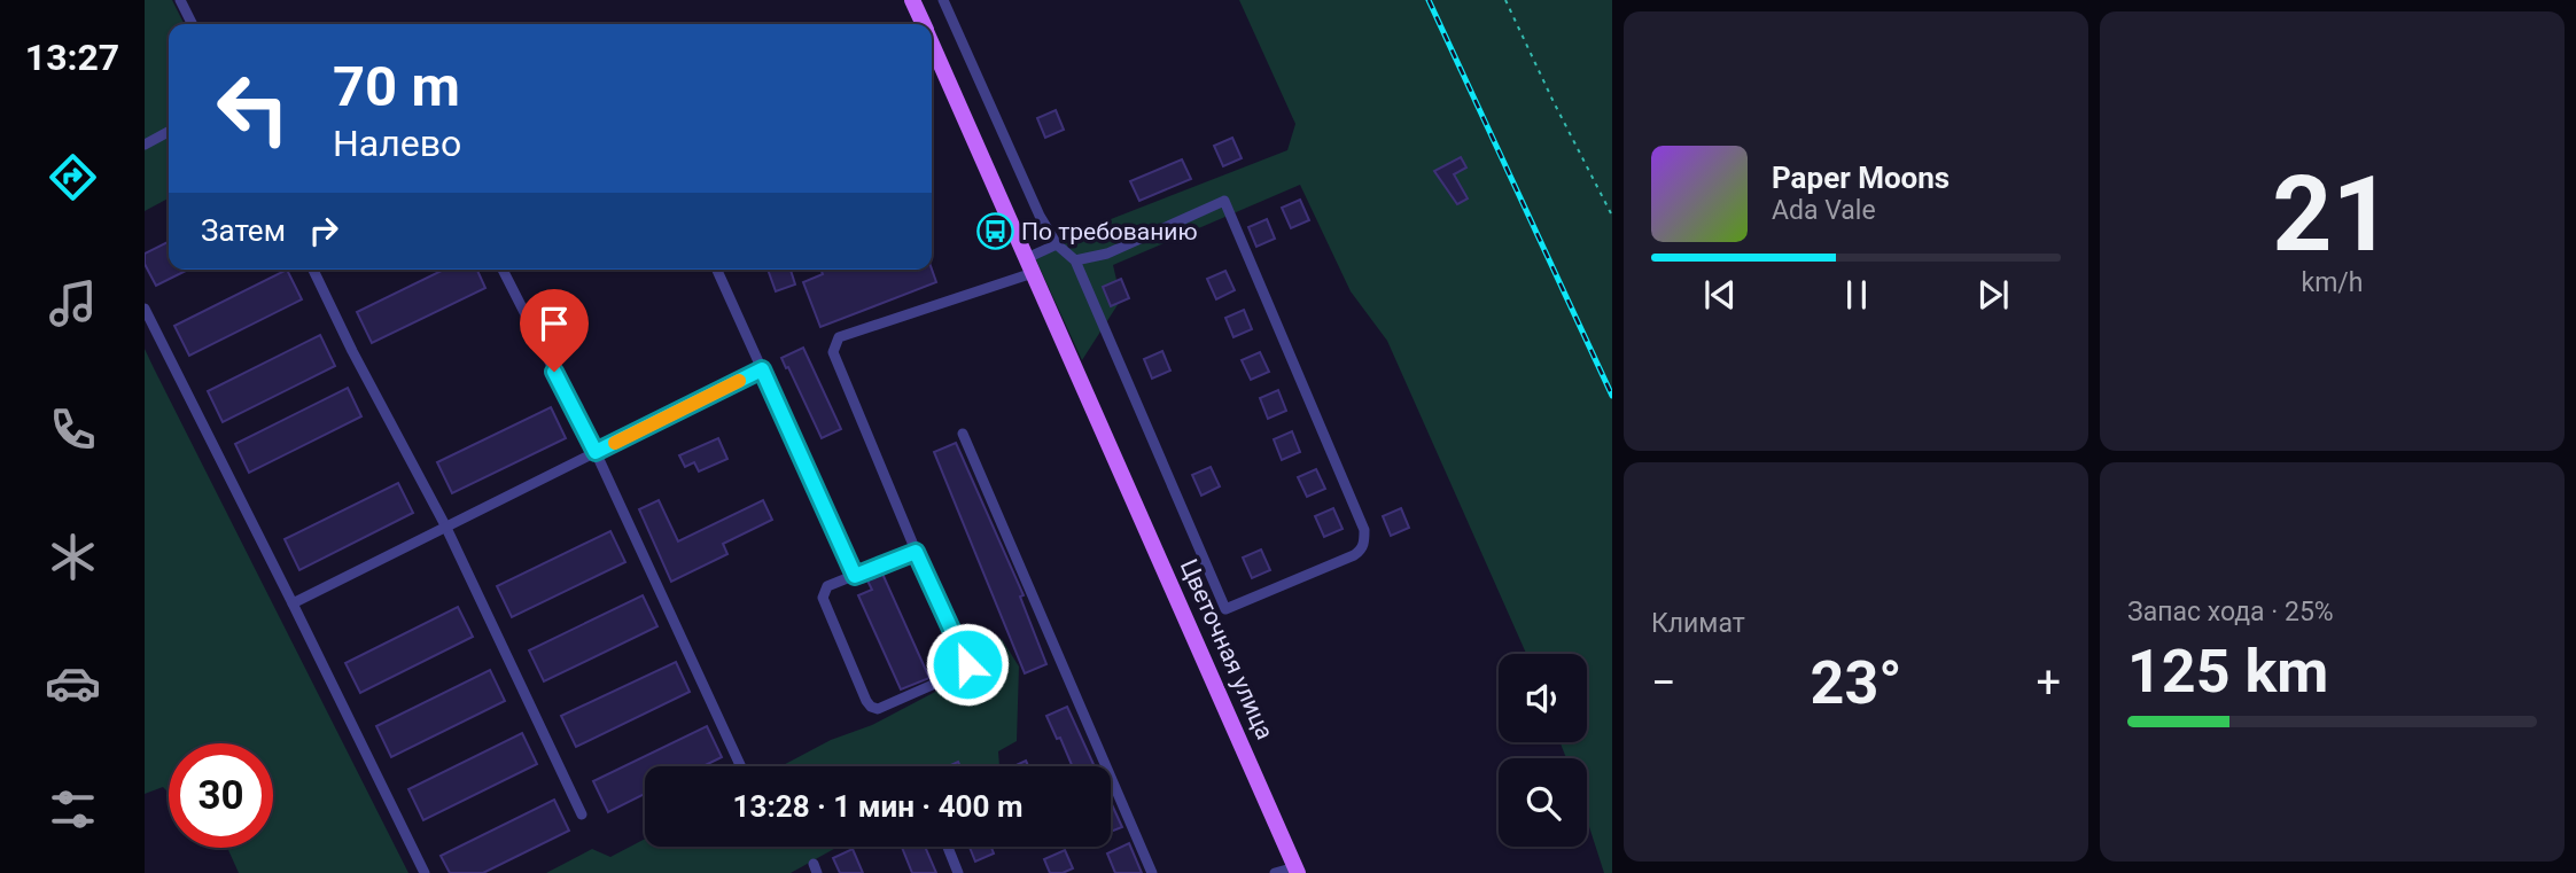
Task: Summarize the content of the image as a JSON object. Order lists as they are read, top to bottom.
{
  "streets": {
    "main road": ["Цветочная улица"]
  },
  "places": {
    "bus stop": ["По требованию"]
  },
  "page": {
    "tabs": "13:27",
    "tile": [
      ["21", "km/h"],
      "Климат",
      ["Запас хода · 25%", "125 km"]
    ],
    "turn": ["70 m", "Налево"],
    "song": ["Paper Moons", "Ada Vale"],
    "then": "Затем",
    "heat": ["−", "23°", "+"],
    "limit": "30",
    "trip": "13:28 · 1 мин · 400 m"
  }
}
